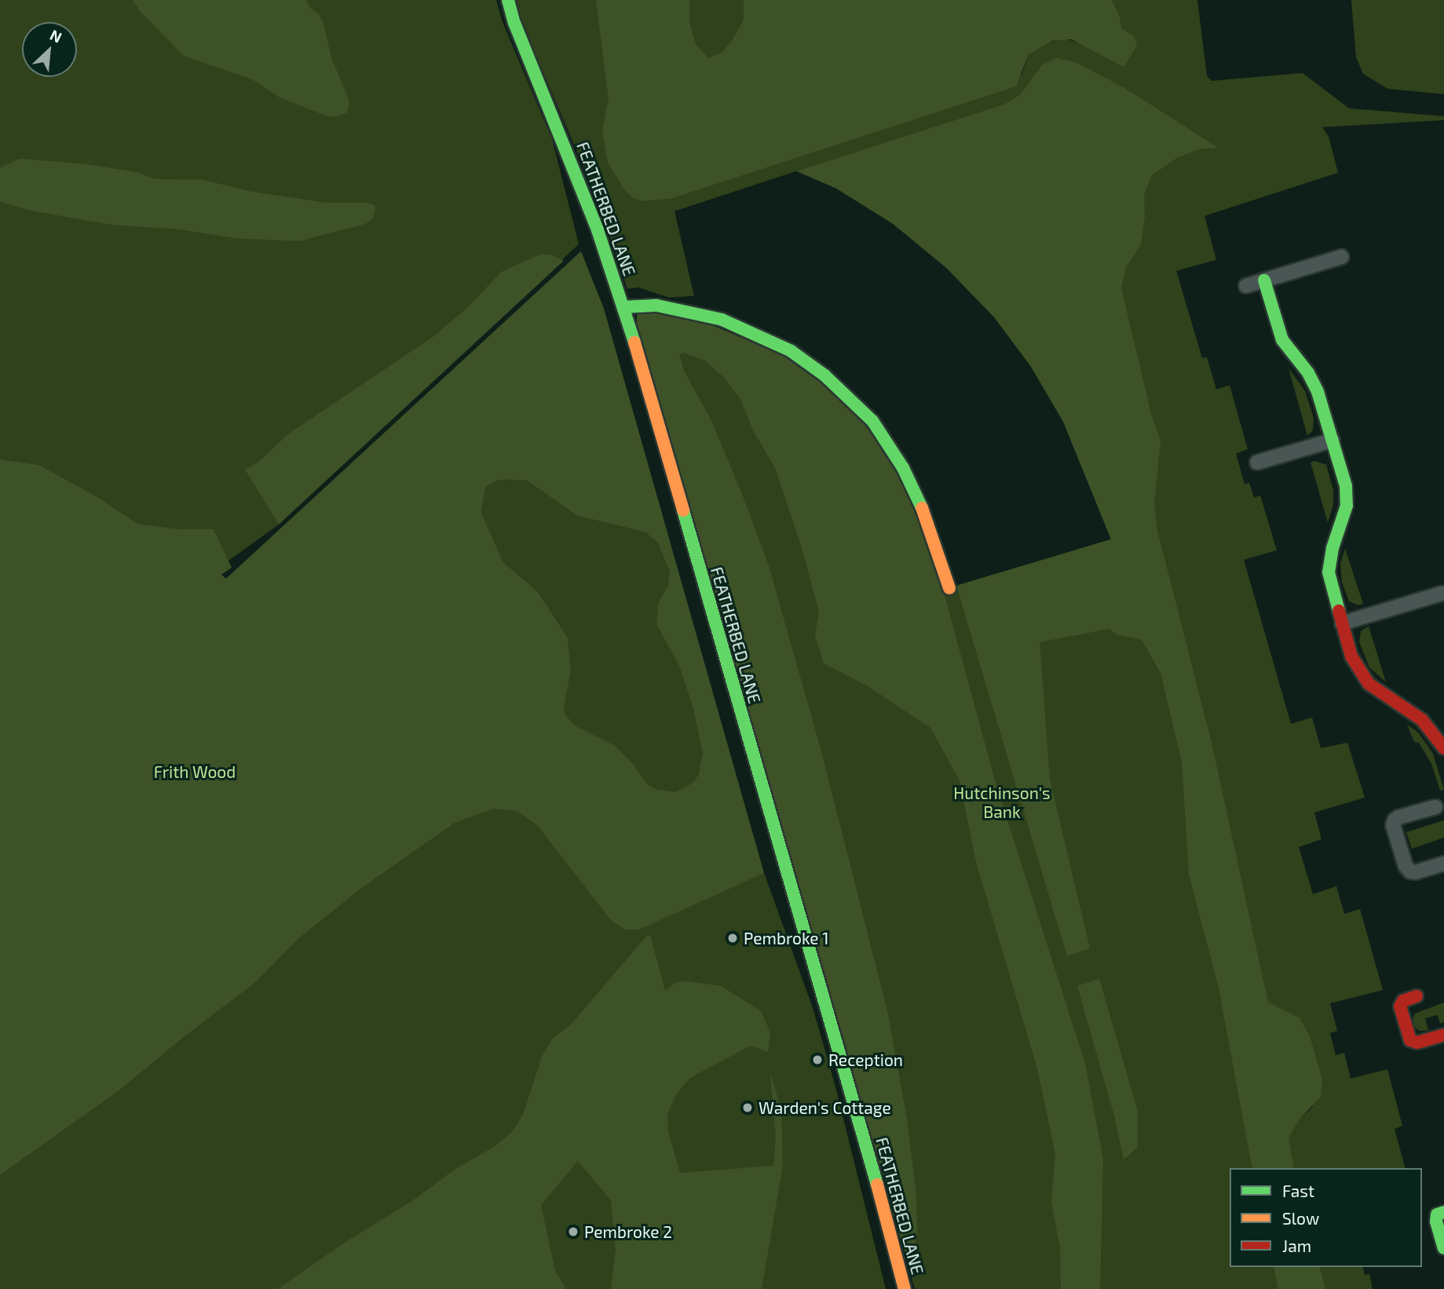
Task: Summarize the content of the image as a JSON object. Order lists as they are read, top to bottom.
{
  "streets": {
    "street": ["FEATHERBED LANE"]
  },
  "parks": ["Frith Wood", "Hutchinson's Bank"],
  "places": [
    "Pembroke 1",
    "Reception",
    "Warden's Cottage",
    "Pembroke 2"
  ],
  "legend": ["Fast", "Slow", "Jam"],
  "north": "top right"
}
